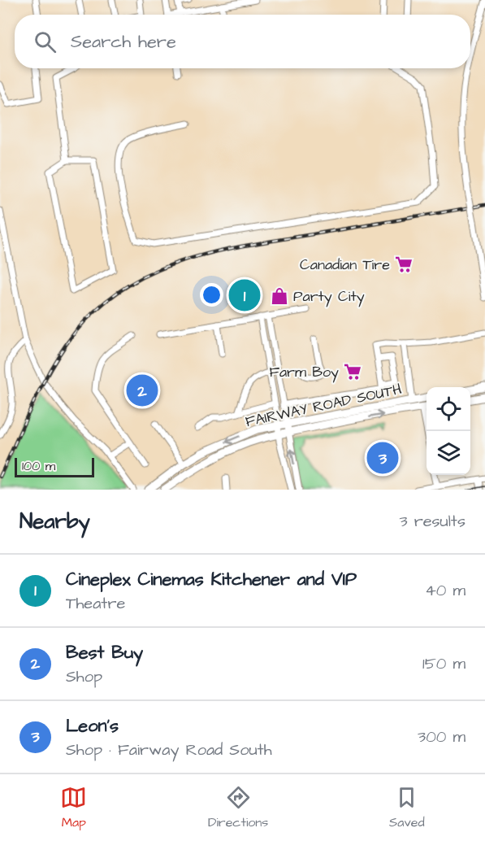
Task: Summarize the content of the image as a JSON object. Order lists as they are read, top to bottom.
{
  "streets": {
    "main road": ["FAIRWAY ROAD SOUTH"]
  },
  "places": {
    "supermarket": ["Canadian Tire", "Farm Boy"],
    "shop": ["Party City"]
  },
  "scale_bar": "100 m",
  "page": {
    "search": "Search here",
    "pins": ["1", "2", "3"],
    "scale": "100 m",
    "heading": ["Nearby", "3 results"],
    "list": [
      {
        "mark": "1",
        "name": "Cineplex Cinemas Kitchener and VIP",
        "note": "Theatre",
        "value": "40 m"
      },
      {
        "mark": "2",
        "name": "Best Buy",
        "note": "Shop",
        "value": "150 m"
      },
      {
        "mark": "3",
        "name": "Leon's",
        "note": "Shop · Fairway Road South",
        "value": "300 m"
      }
    ],
    "nav": ["Map", "Directions", "Saved"]
  }
}
